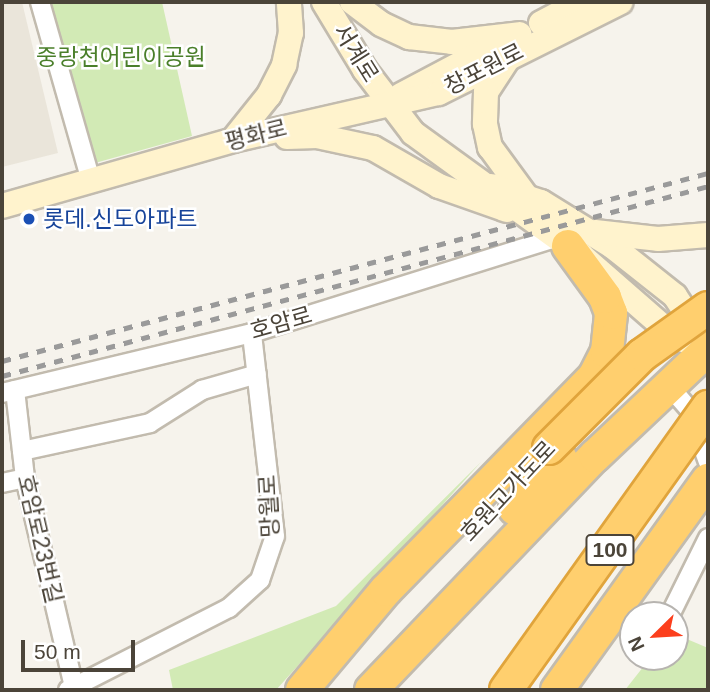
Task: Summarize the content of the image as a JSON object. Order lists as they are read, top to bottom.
{
  "streets": {
    "highway": ["호원고가도로", "100"],
    "main road": ["서계로", "창포원로", "평화로"],
    "street": ["호암로", "망월로", "호암로23번길"]
  },
  "crossings": [
    ["서계로", "창포원로"],
    ["서계로", "평화로"],
    ["창포원로", "평화로"],
    ["호암로", "망월로"],
    ["호암로", "호암로23번길"],
    ["망월로", "호암로23번길"]
  ],
  "parks": ["중랑천어린이공원"],
  "places": ["롯데.신도아파트"],
  "scale_bar": "50 m",
  "north": "bottom left"
}
